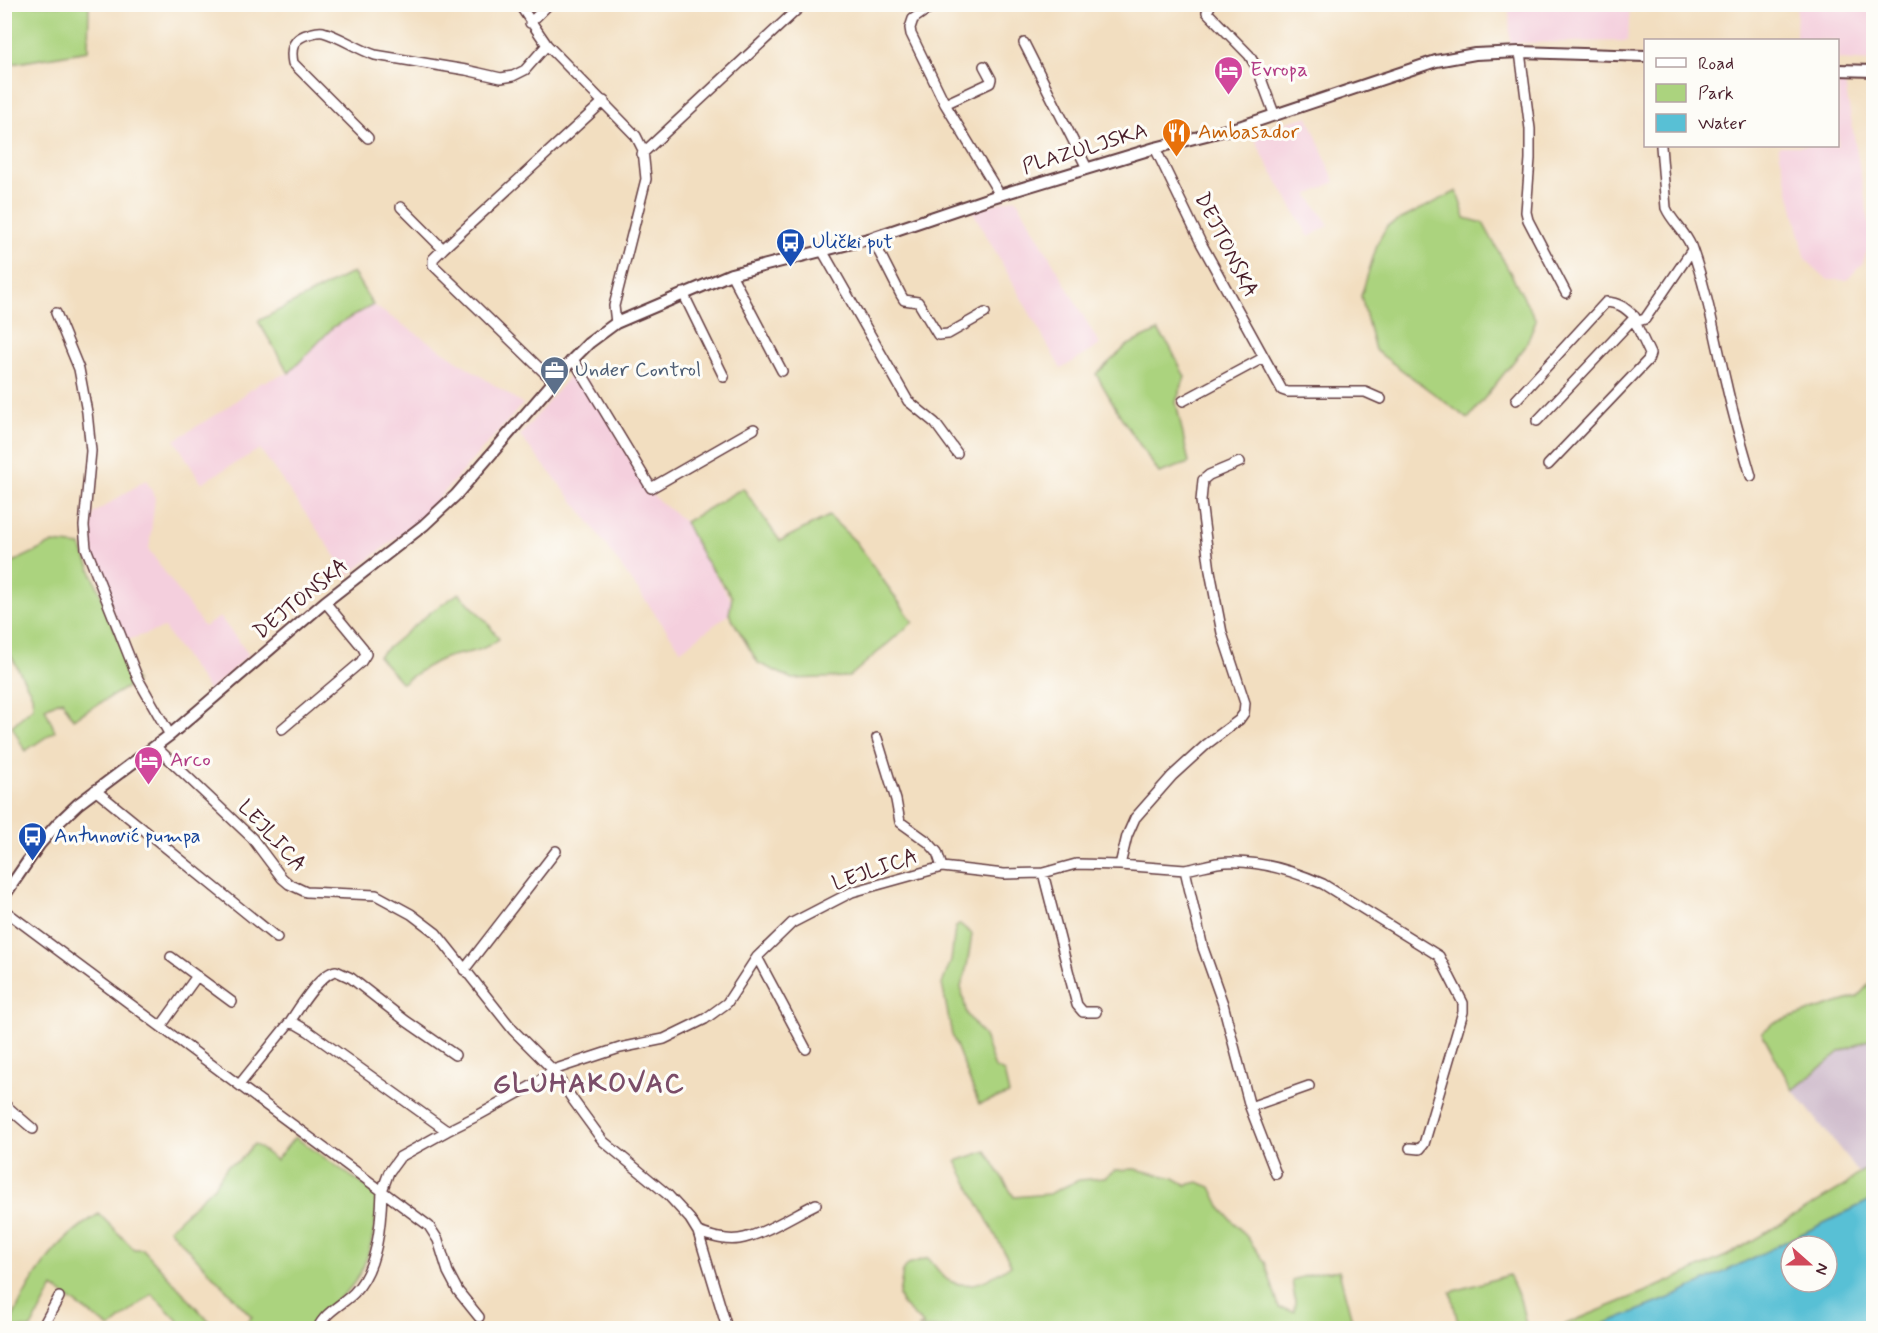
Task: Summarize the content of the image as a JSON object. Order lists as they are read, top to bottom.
{
  "streets": {
    "main road": ["PLAZULJSKA", "DEJTONSKA"],
    "street": ["LEJLICA"]
  },
  "crossings": [
    ["PLAZULJSKA", "DEJTONSKA"],
    ["DEJTONSKA", "LEJLICA"]
  ],
  "districts": ["GLUHAKOVAC"],
  "places": {
    "hotel": ["Evropa", "Arco"],
    "restaurant": ["Ambasador"],
    "bus stop": ["Ulički put", "Antunović pumpa"],
    "office": ["Under Control"]
  },
  "legend": ["Road", "Park", "Water"],
  "north": "right"
}
